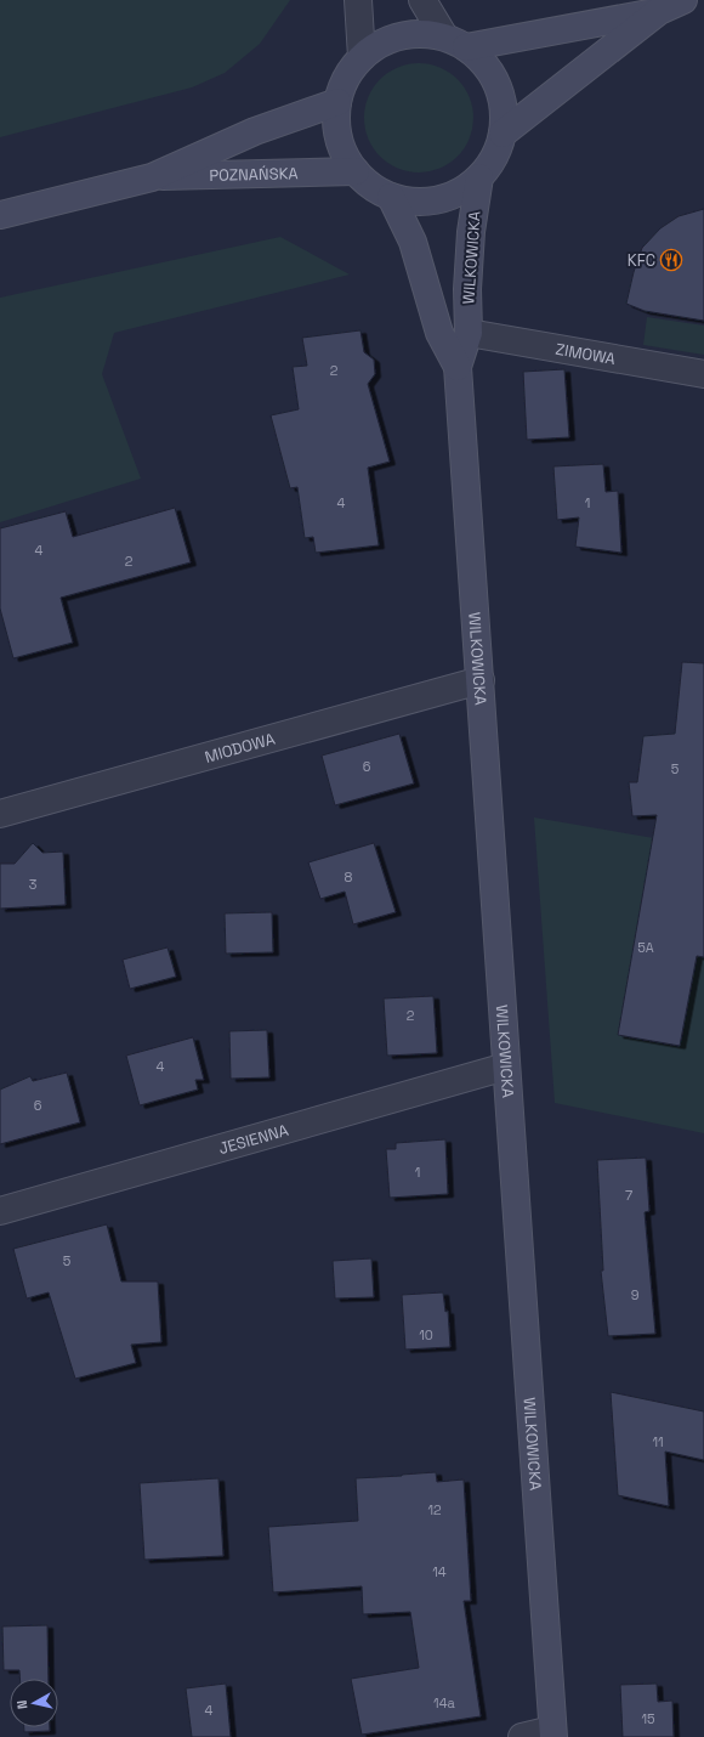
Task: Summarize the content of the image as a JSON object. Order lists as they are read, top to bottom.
{
  "streets": {
    "main road": ["POZNAŃSKA", "WILKOWICKA"],
    "street": ["ZIMOWA", "MIODOWA", "JESIENNA"]
  },
  "crossings": [
    ["POZNAŃSKA", "WILKOWICKA"],
    ["WILKOWICKA", "ZIMOWA"],
    ["WILKOWICKA", "MIODOWA"],
    ["WILKOWICKA", "JESIENNA"]
  ],
  "places": {
    "restaurant": ["KFC"]
  },
  "house_numbers": [
    "2",
    "4",
    "1",
    "4",
    "2",
    "6",
    "5",
    "8",
    "3",
    "5A",
    "2",
    "4",
    "6",
    "1",
    "7",
    "5",
    "9",
    "10",
    "11",
    "12",
    "14",
    "14a",
    "4",
    "15"
  ],
  "north": "left"
}
